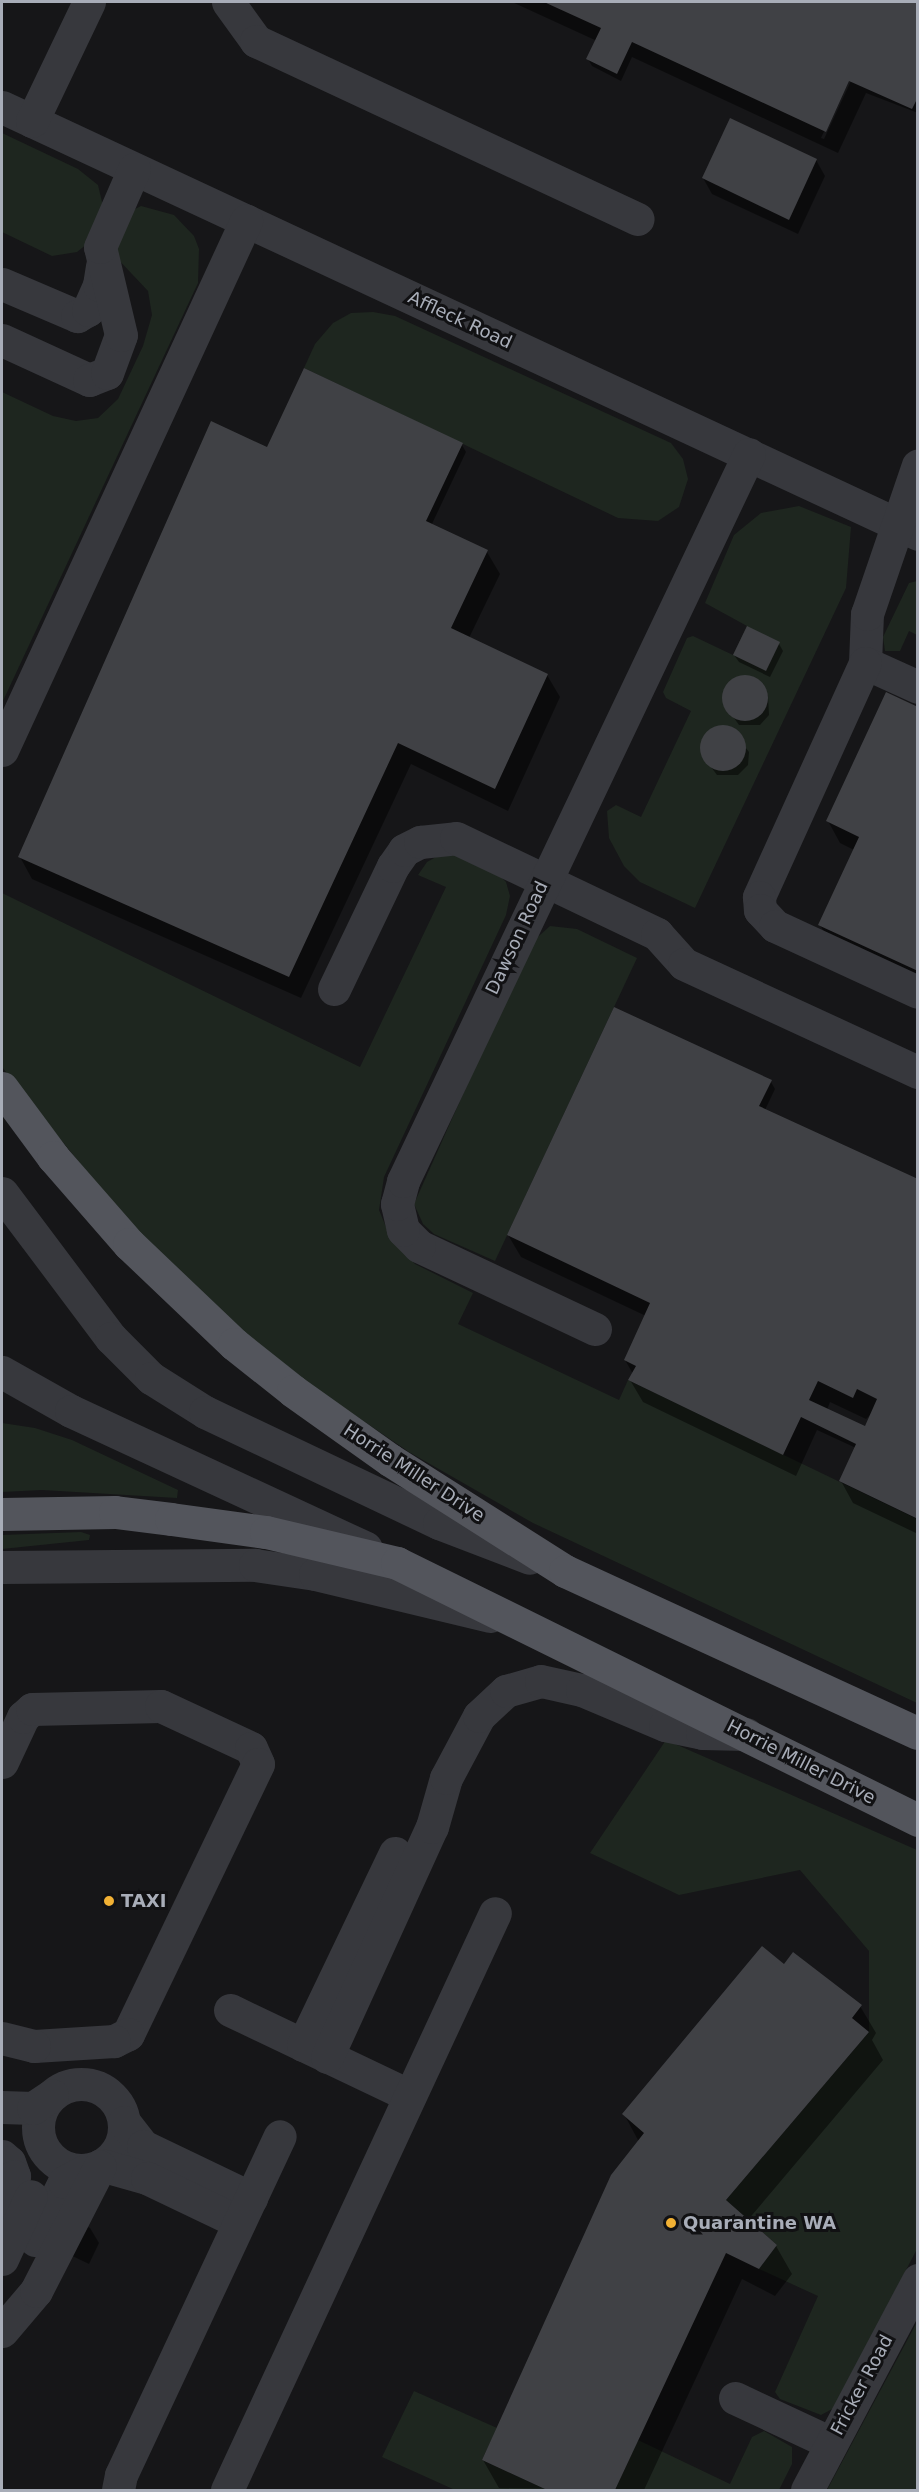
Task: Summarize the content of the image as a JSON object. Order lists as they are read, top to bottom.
{
  "streets": {
    "main road": ["Horrie Miller Drive"],
    "street": ["Affleck Road", "Dawson Road", "Fricker Road"]
  },
  "crossings": [
    ["Affleck Road", "Dawson Road"]
  ],
  "places": ["TAXI", "Quarantine WA"]
}
